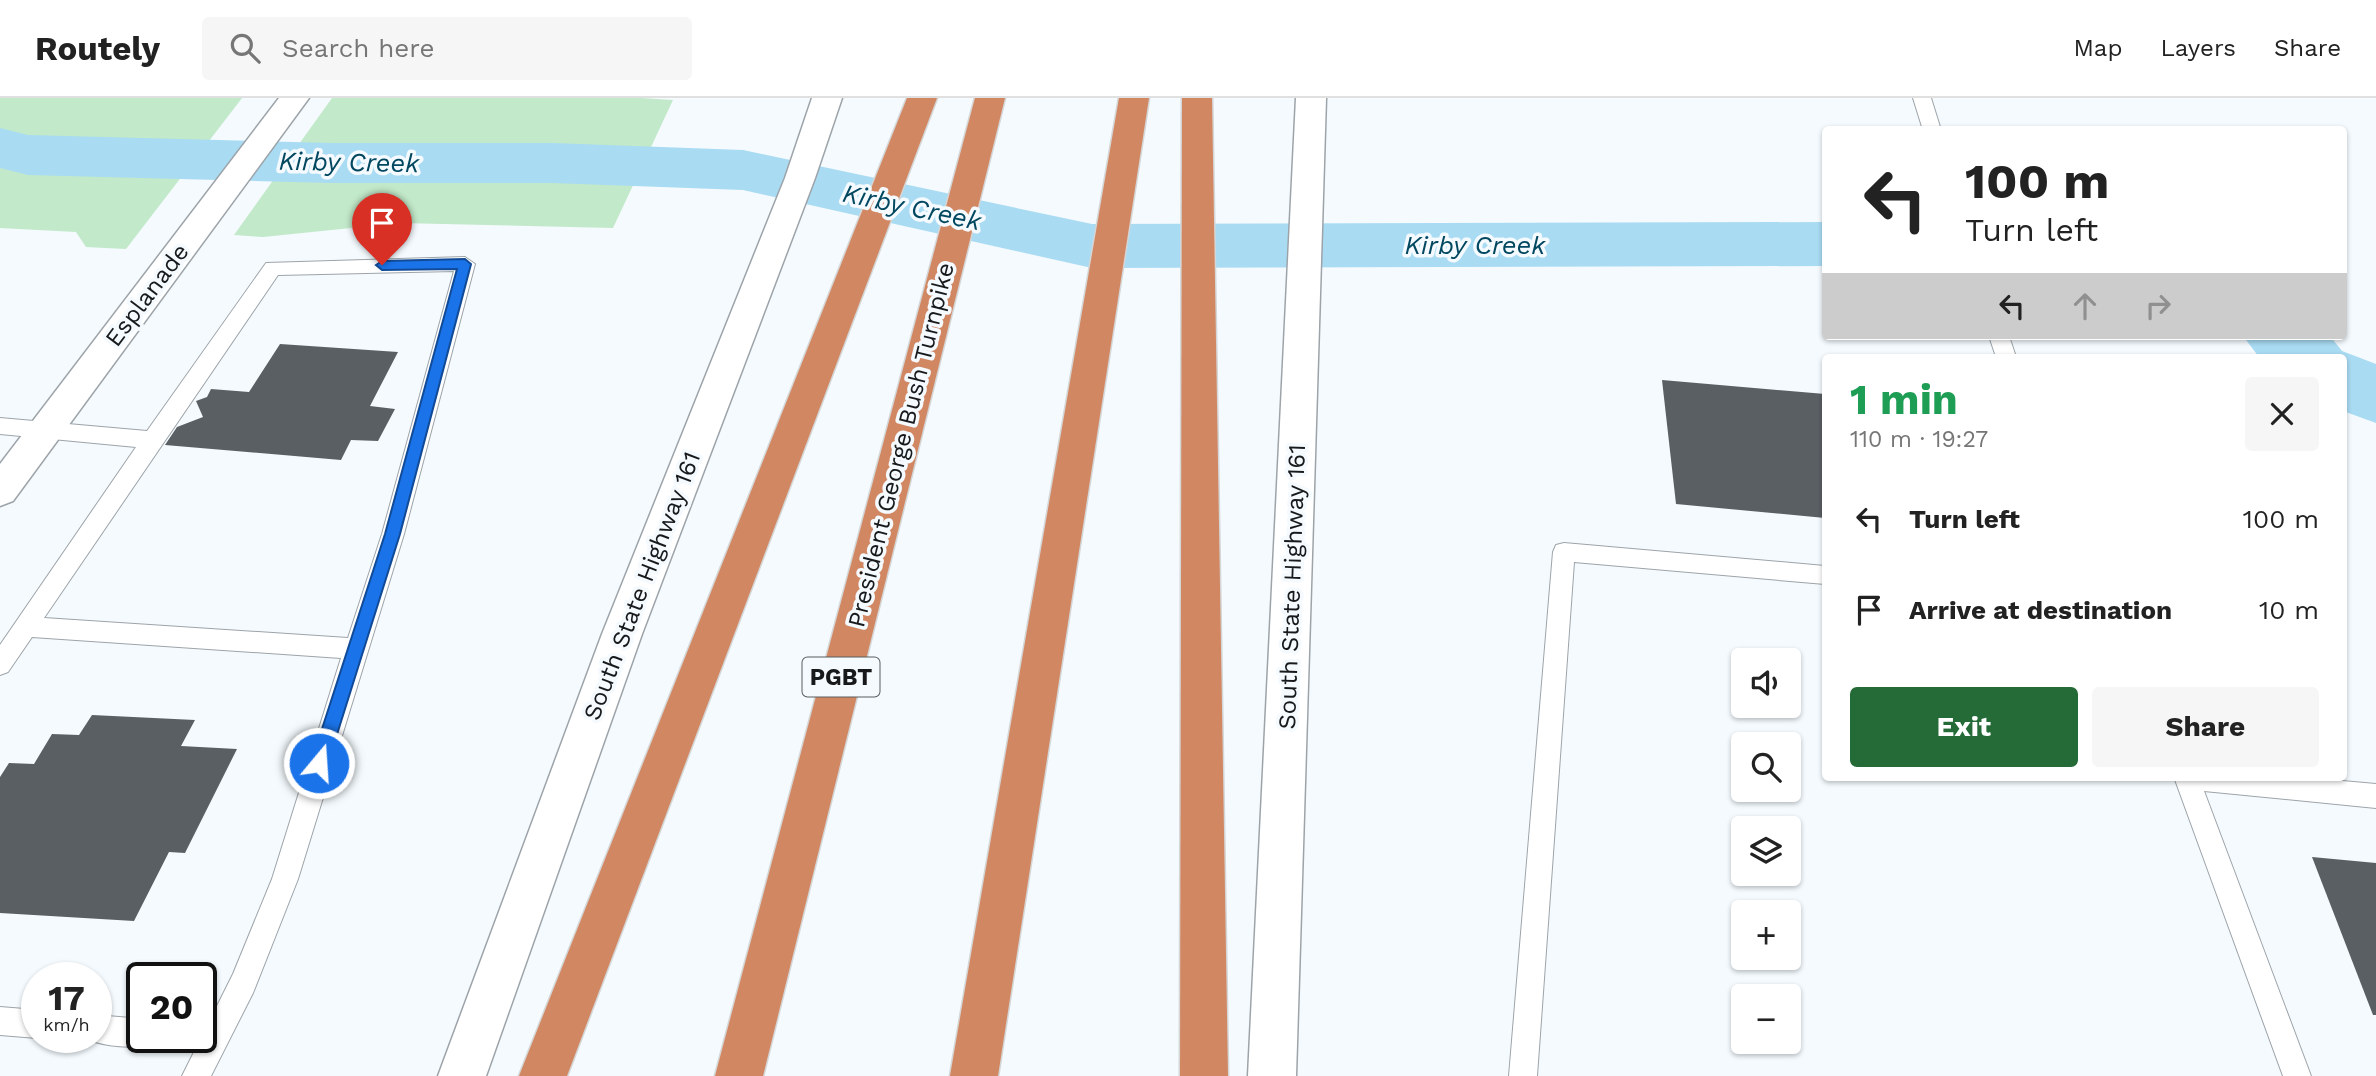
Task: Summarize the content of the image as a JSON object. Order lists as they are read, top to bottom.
{
  "streets": {
    "highway": ["President George Bush Turnpike", "PGBT"],
    "main road": ["Esplanade", "South State Highway 161"]
  },
  "water": ["Kirby Creek"],
  "page": {
    "header": "Routely",
    "search": "Search here",
    "nav": ["Map", "Layers", "Share"],
    "turn": ["100 m", "Turn left"],
    "heading": ["1 min", "110 m · 19:27"],
    "list": [
      {
        "name": "Turn left",
        "value": "100 m"
      },
      {
        "name": "Arrive at destination",
        "value": "10 m"
      }
    ],
    "map_buttons": ["+", "−"],
    "buttons": ["Exit", "Share"],
    "speed": "17 km/h",
    "limit": "20"
  }
}
